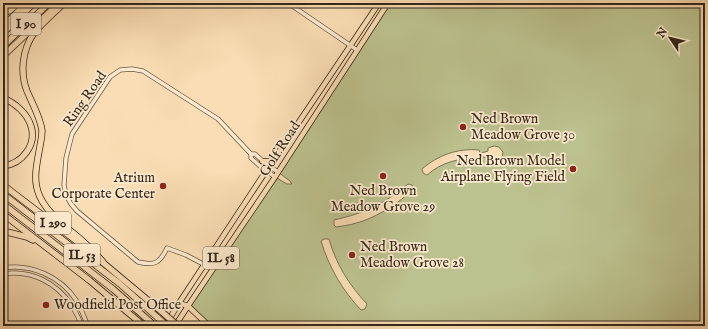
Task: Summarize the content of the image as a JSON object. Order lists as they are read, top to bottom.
{
  "streets": {
    "highway": ["I 90", "I 290", "IL 53"],
    "main road": ["Golf Road", "IL 58"],
    "street": ["Ring Road"]
  },
  "crossings": [
    ["Ring Road", "Golf Road"],
    ["Golf Road", "IL 58"],
    ["I 290", "IL 58"],
    ["IL 53", "IL 58"]
  ],
  "places": [
    "Ned Brown Meadow Grove 30",
    "Ned Brown Model Airplane Flying Field",
    "Ned Brown Meadow Grove 29",
    "Atrium Corporate Center",
    "Ned Brown Meadow Grove 28",
    "Woodfield Post Office"
  ],
  "north": "top left"
}
